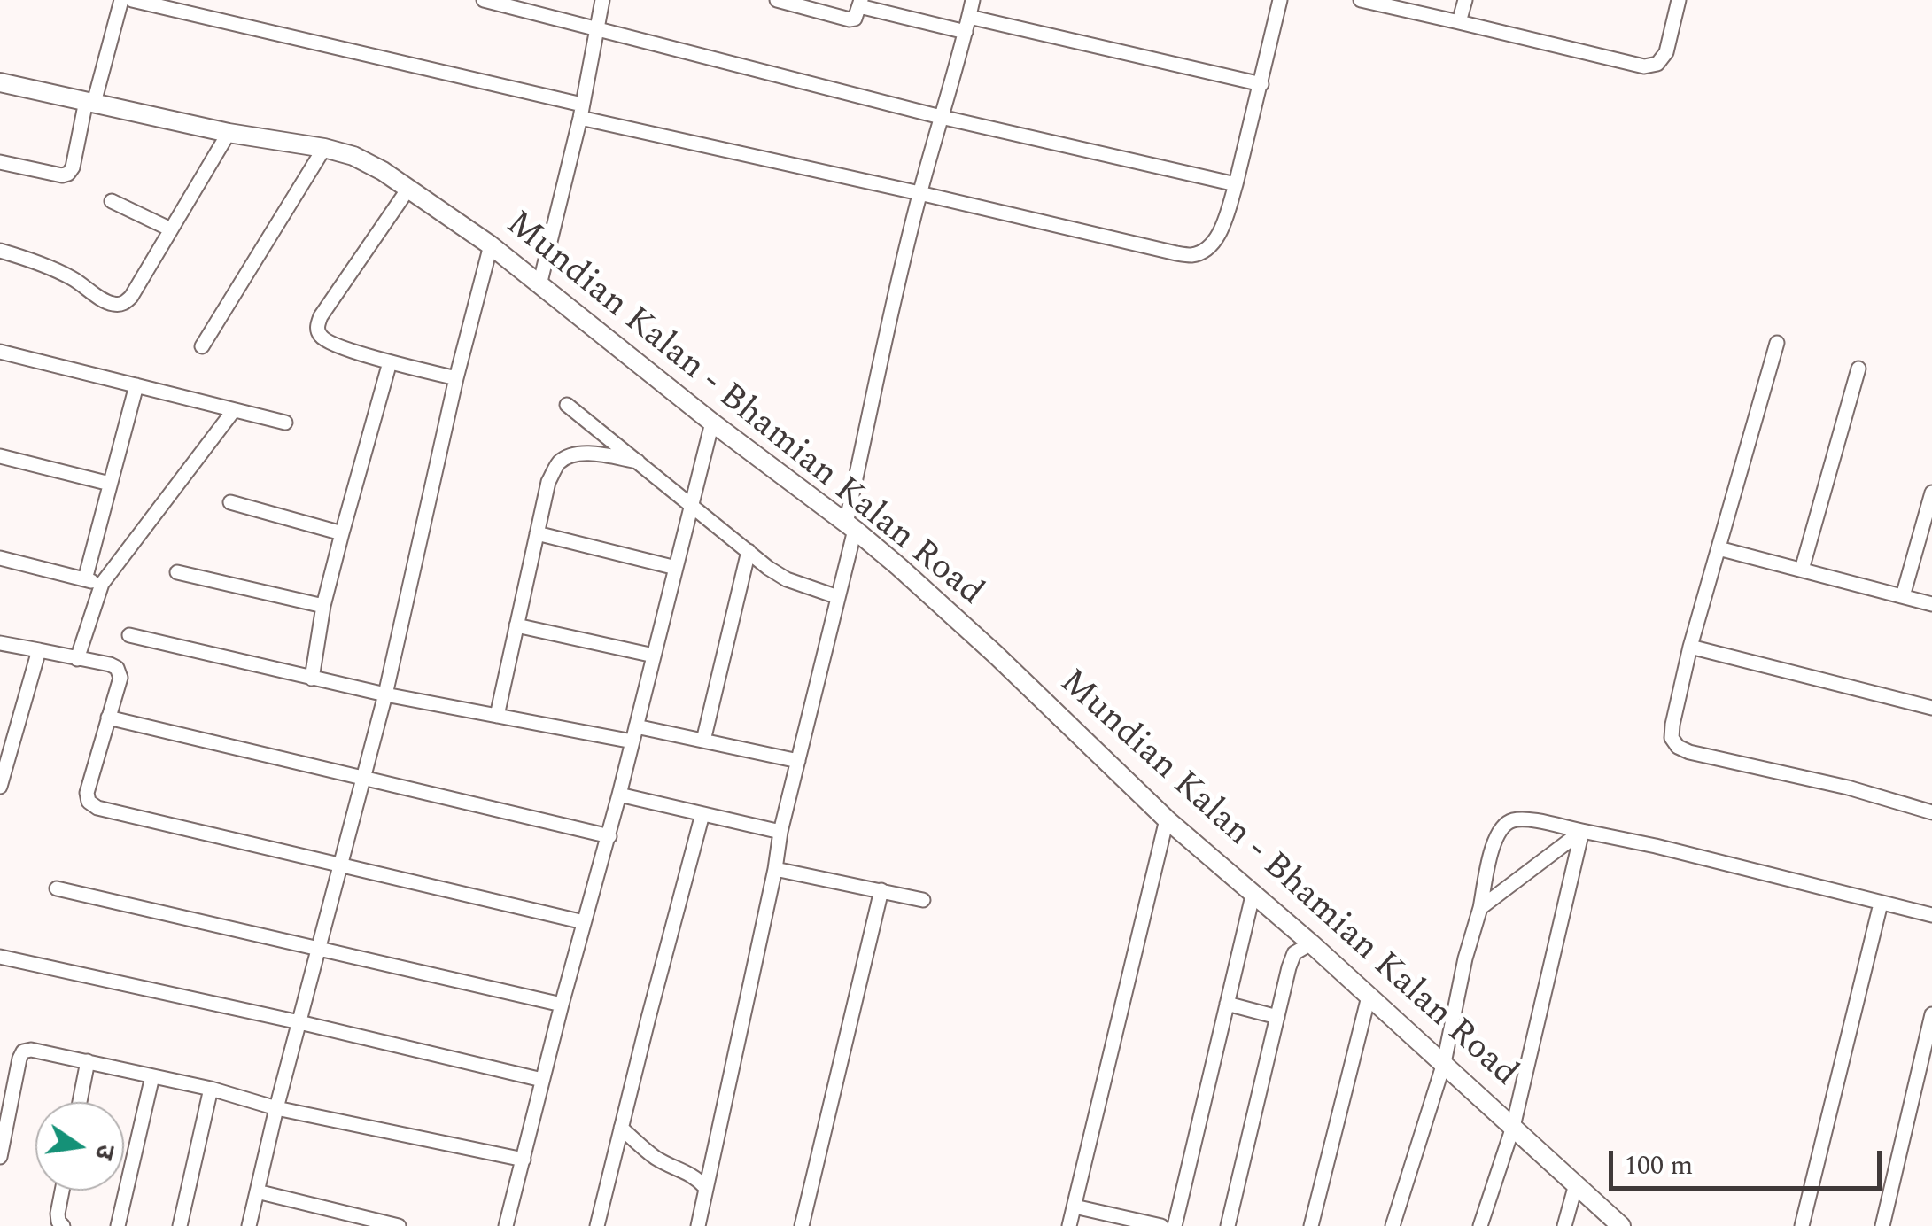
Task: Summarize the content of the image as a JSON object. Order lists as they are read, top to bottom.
{
  "streets": {
    "street": ["Mundian Kalan - Bhamian Kalan Road"]
  },
  "scale_bar": "100 m",
  "north": "right"
}
